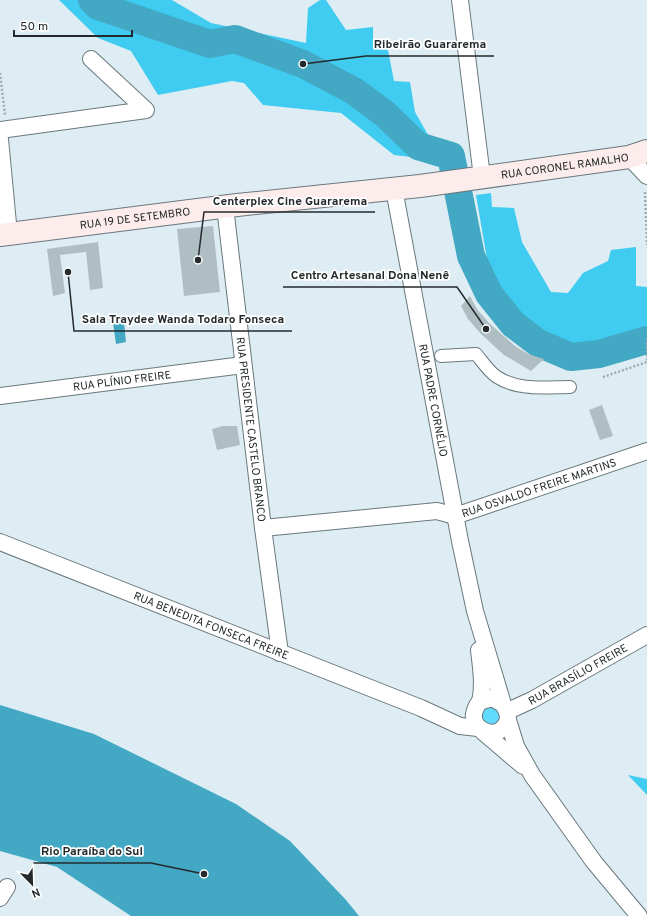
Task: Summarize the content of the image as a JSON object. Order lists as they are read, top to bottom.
{
  "streets": {
    "main road": ["RUA CORONEL RAMALHO", "RUA 19 DE SETEMBRO"],
    "street": [
      "RUA PLÍNIO FREIRE",
      "RUA PADRE CORNÉLIO",
      "RUA PRESIDENTE CASTELO BRANCO",
      "RUA OSVALDO FREIRE MARTINS",
      "RUA BENEDITA FONSECA FREIRE",
      "RUA BRASÍLIO FREIRE"
    ]
  },
  "crossings": [
    ["RUA CORONEL RAMALHO", "RUA 19 DE SETEMBRO"],
    ["RUA 19 DE SETEMBRO", "RUA PADRE CORNÉLIO"],
    ["RUA 19 DE SETEMBRO", "RUA PRESIDENTE CASTELO BRANCO"],
    ["RUA PLÍNIO FREIRE", "RUA PRESIDENTE CASTELO BRANCO"],
    ["RUA PADRE CORNÉLIO", "RUA OSVALDO FREIRE MARTINS"],
    ["RUA PADRE CORNÉLIO", "RUA BRASÍLIO FREIRE"],
    ["RUA PRESIDENTE CASTELO BRANCO", "RUA OSVALDO FREIRE MARTINS"],
    ["RUA PRESIDENTE CASTELO BRANCO", "RUA BENEDITA FONSECA FREIRE"]
  ],
  "places": [
    "Ribeirão Guararema",
    "Centerplex Cine Guararema",
    "Sala Traydee Wanda Todaro Fonseca",
    "Centro Artesanal Dona Nenê",
    "Rio Paraíba do Sul"
  ],
  "scale_bar": "50 m",
  "north": "bottom right"
}
